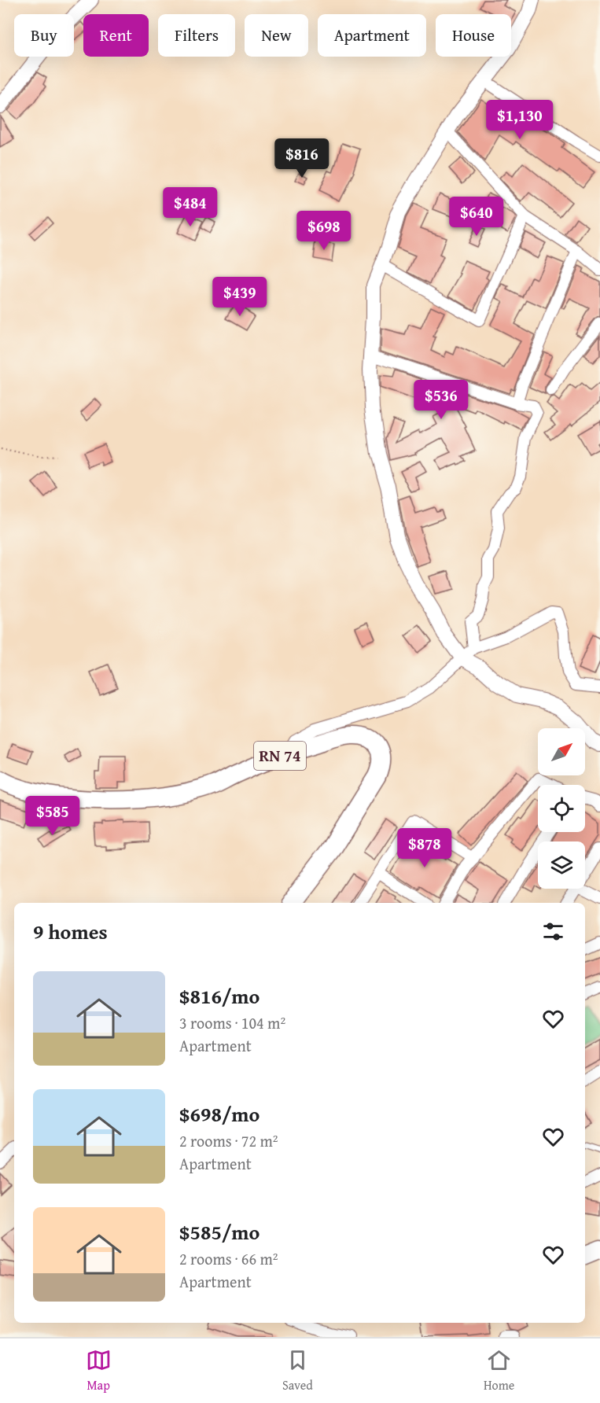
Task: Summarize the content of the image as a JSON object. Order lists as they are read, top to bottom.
{
  "streets": {
    "main road": ["RN 74"]
  },
  "north": "top right",
  "page": {
    "chip": [
      "Buy",
      "Rent",
      "Filters",
      "New",
      "Apartment",
      "House"
    ],
    "price": [
      "$1,130",
      "$816",
      "$484",
      "$640",
      "$698",
      "$439",
      "$536",
      "$585",
      "$878"
    ],
    "heading": "9 homes",
    "list": [
      {
        "name": "$816/mo",
        "note": "3 rooms · 104 m² · Apartment"
      },
      {
        "name": "$698/mo",
        "note": "2 rooms · 72 m² · Apartment"
      },
      {
        "name": "$585/mo",
        "note": "2 rooms · 66 m² · Apartment"
      }
    ],
    "tabs": ["Map", "Saved", "Home"]
  }
}
